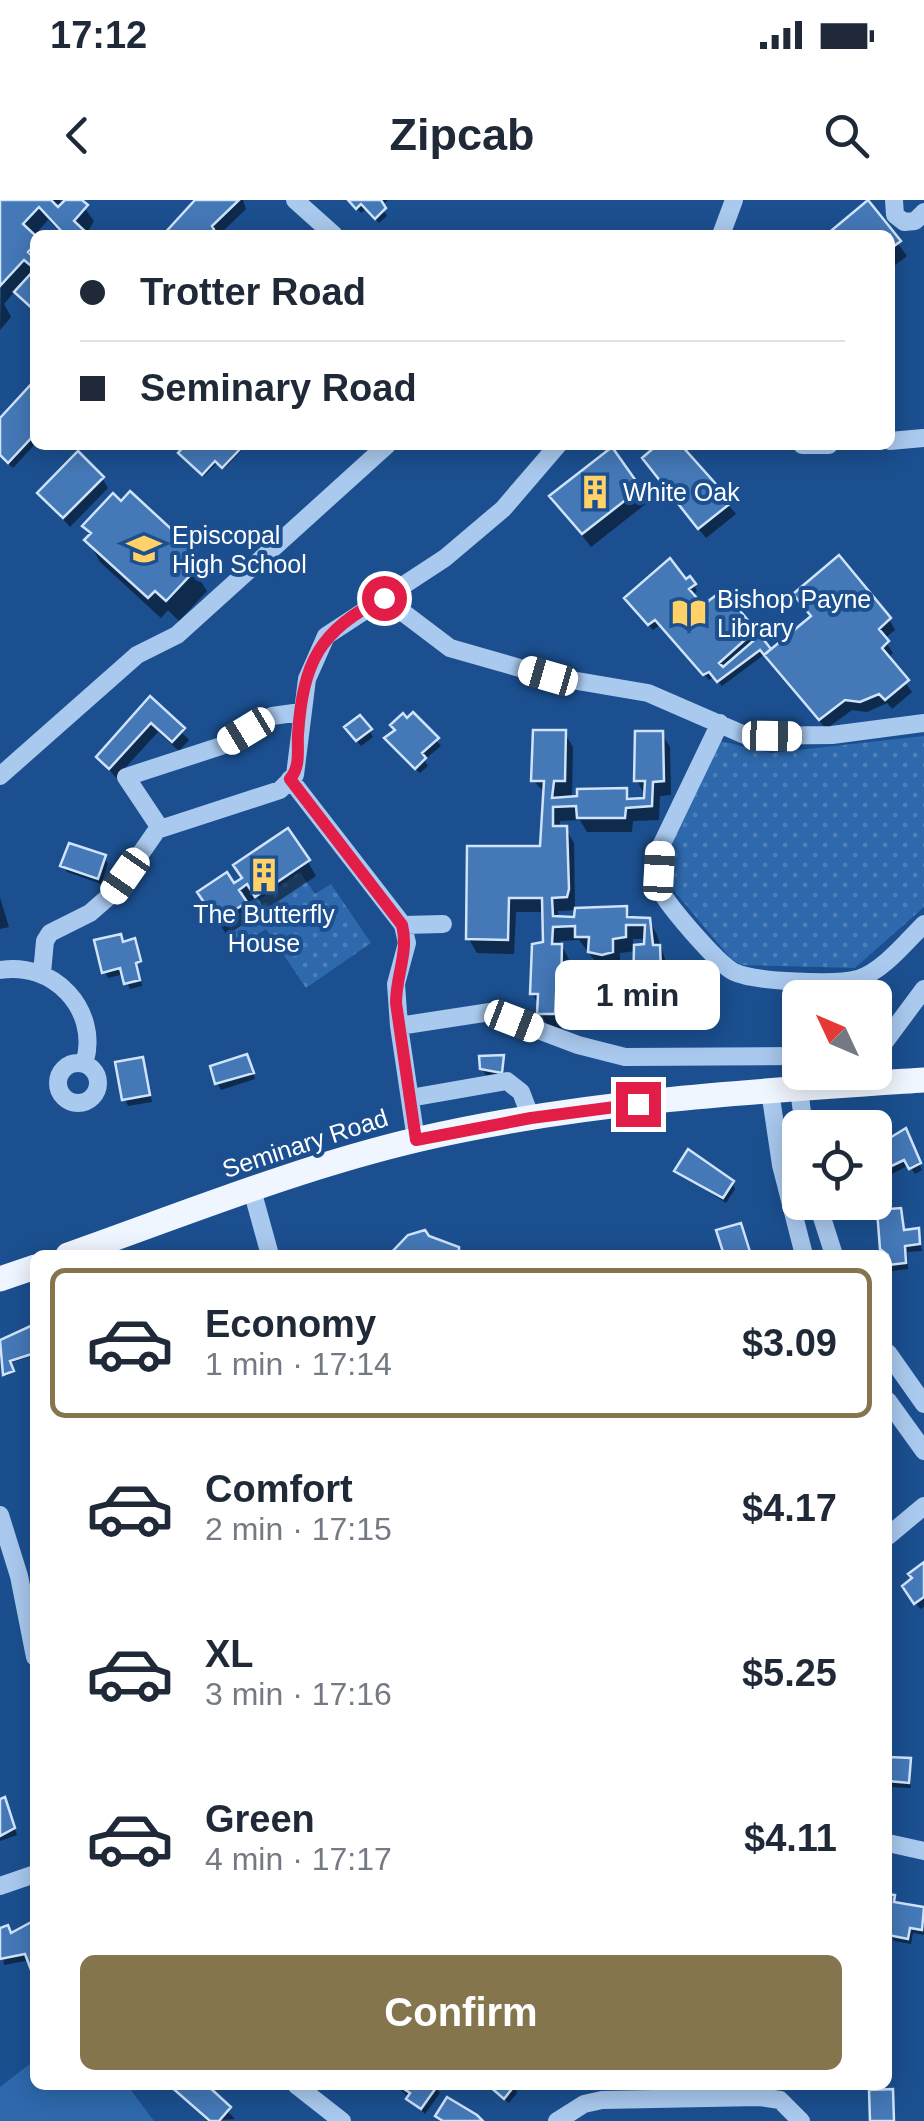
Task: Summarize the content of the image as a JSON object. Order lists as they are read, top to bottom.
{
  "streets": {
    "main road": ["Seminary Road"]
  },
  "places": {
    "building": ["White Oak", "The Butterfly House"],
    "school or university": ["Episcopal High School"],
    "library": ["Bishop Payne Library"]
  },
  "north": "top left",
  "page": {
    "status": "17:12",
    "header": "Zipcab",
    "banner": ["Trotter Road", "Seminary Road"],
    "bubble": "1 min",
    "list": [
      {
        "name": "Economy",
        "note": "1 min · 17:14",
        "value": "$3.09"
      },
      {
        "name": "Comfort",
        "note": "2 min · 17:15",
        "value": "$4.17"
      },
      {
        "name": "XL",
        "note": "3 min · 17:16",
        "value": "$5.25"
      },
      {
        "name": "Green",
        "note": "4 min · 17:17",
        "value": "$4.11"
      }
    ],
    "buttons": "Confirm"
  }
}
